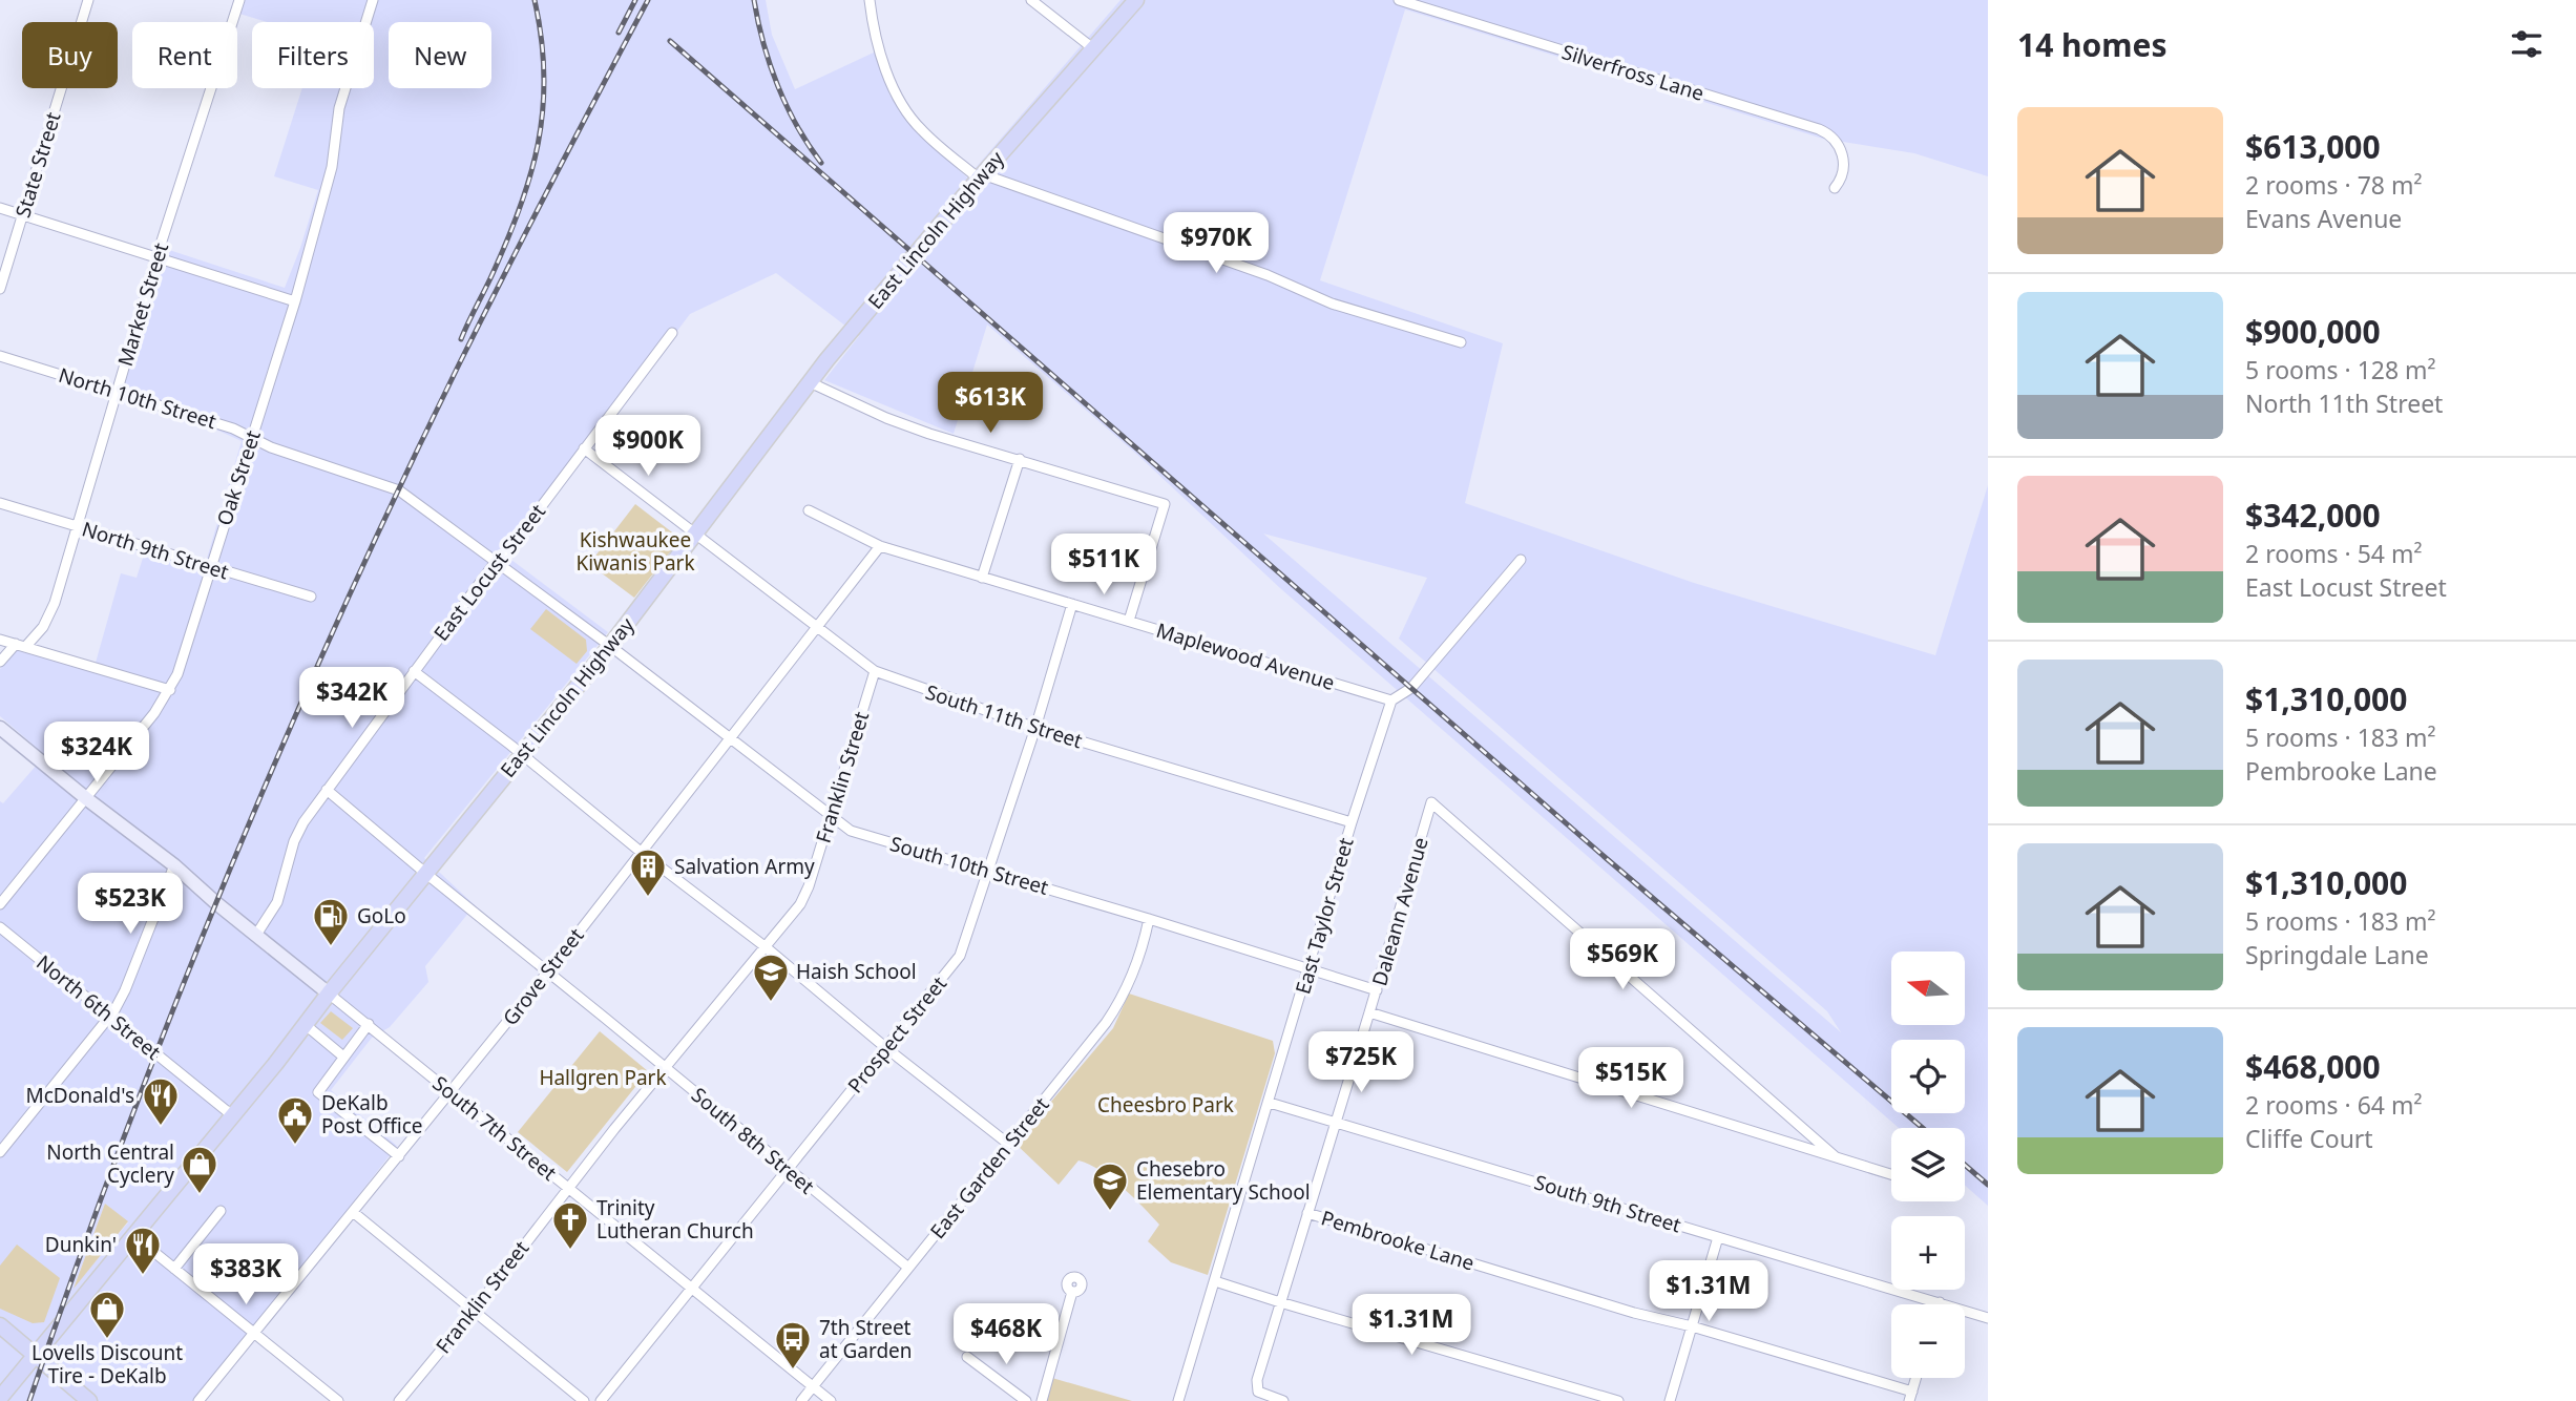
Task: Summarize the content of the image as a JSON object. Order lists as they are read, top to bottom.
{
  "streets": {
    "main road": ["East Lincoln Highway"],
    "street": [
      "Silverfross Lane",
      "State Street",
      "Market Street",
      "North 10th Street",
      "Oak Street",
      "North 9th Street",
      "East Locust Street",
      "Maplewood Avenue",
      "South 11th Street",
      "Franklin Street",
      "South 10th Street",
      "Daleann Avenue",
      "East Taylor Street",
      "Grove Street",
      "North 6th Street",
      "Prospect Street",
      "South 7th Street",
      "South 8th Street",
      "East Garden Street",
      "South 9th Street",
      "Pembrooke Lane"
    ]
  },
  "crossings": [
    ["East Lincoln Highway", "North 10th Street"],
    ["East Lincoln Highway", "South 11th Street"],
    ["East Lincoln Highway", "South 10th Street"],
    ["East Lincoln Highway", "North 6th Street"],
    ["East Lincoln Highway", "South 7th Street"],
    ["East Lincoln Highway", "South 8th Street"],
    ["Market Street", "North 10th Street"],
    ["Market Street", "North 9th Street"],
    ["North 10th Street", "Oak Street"],
    ["North 10th Street", "East Locust Street"],
    ["North 10th Street", "South 10th Street"],
    ["Oak Street", "North 9th Street"],
    ["East Locust Street", "South 11th Street"],
    ["East Locust Street", "South 8th Street"],
    ["Maplewood Avenue", "East Taylor Street"],
    ["Maplewood Avenue", "Grove Street"],
    ["Maplewood Avenue", "Prospect Street"],
    ["South 11th Street", "Franklin Street"],
    ["South 11th Street", "East Taylor Street"],
    ["South 11th Street", "Grove Street"],
    ["South 11th Street", "Prospect Street"],
    ["Franklin Street", "South 10th Street"],
    ["Franklin Street", "South 7th Street"],
    ["Franklin Street", "South 8th Street"],
    ["South 10th Street", "Daleann Avenue"],
    ["South 10th Street", "East Taylor Street"],
    ["South 10th Street", "Grove Street"],
    ["South 10th Street", "Prospect Street"],
    ["South 10th Street", "East Garden Street"],
    ["Daleann Avenue", "South 9th Street"],
    ["Daleann Avenue", "Pembrooke Lane"],
    ["East Taylor Street", "South 9th Street"],
    ["Grove Street", "South 7th Street"],
    ["Grove Street", "South 8th Street"],
    ["Prospect Street", "South 7th Street"],
    ["Prospect Street", "South 8th Street"],
    ["South 7th Street", "East Garden Street"],
    ["South 8th Street", "East Garden Street"]
  ],
  "parks": ["Kishwaukee Kiwanis Park", "Hallgren Park", "Cheesbro Park"],
  "places": {
    "building": ["Salvation Army"],
    "fuel station": ["GoLo"],
    "school or university": ["Haish School", "Chesebro Elementary School"],
    "restaurant": ["McDonald's", "Dunkin'"],
    "public building": ["DeKalb Post Office"],
    "shop": ["North Central Cyclery", "Lovells Discount Tire - DeKalb"],
    "church": ["Trinity Lutheran Church"],
    "bus stop": ["7th Street at Garden"]
  },
  "north": "left",
  "page": {
    "heading": "14 homes",
    "chip": [
      "Buy",
      "Rent",
      "Filters",
      "New"
    ],
    "list": [
      {
        "name": "$613,000",
        "note": "2 rooms · 78 m² · Evans Avenue"
      },
      {
        "name": "$900,000",
        "note": "5 rooms · 128 m² · North 11th Street"
      },
      {
        "name": "$342,000",
        "note": "2 rooms · 54 m² · East Locust Street"
      },
      {
        "name": "$1,310,000",
        "note": "5 rooms · 183 m² · Pembrooke Lane"
      },
      {
        "name": "$1,310,000",
        "note": "5 rooms · 183 m² · Springdale Lane"
      },
      {
        "name": "$468,000",
        "note": "2 rooms · 64 m² · Cliffe Court"
      }
    ],
    "price": [
      "$970K",
      "$613K",
      "$900K",
      "$511K",
      "$342K",
      "$324K",
      "$523K",
      "$569K",
      "$725K",
      "$515K",
      "$383K",
      "$1.31M",
      "$1.31M",
      "$468K"
    ],
    "map_buttons": ["+", "−"]
  }
}
